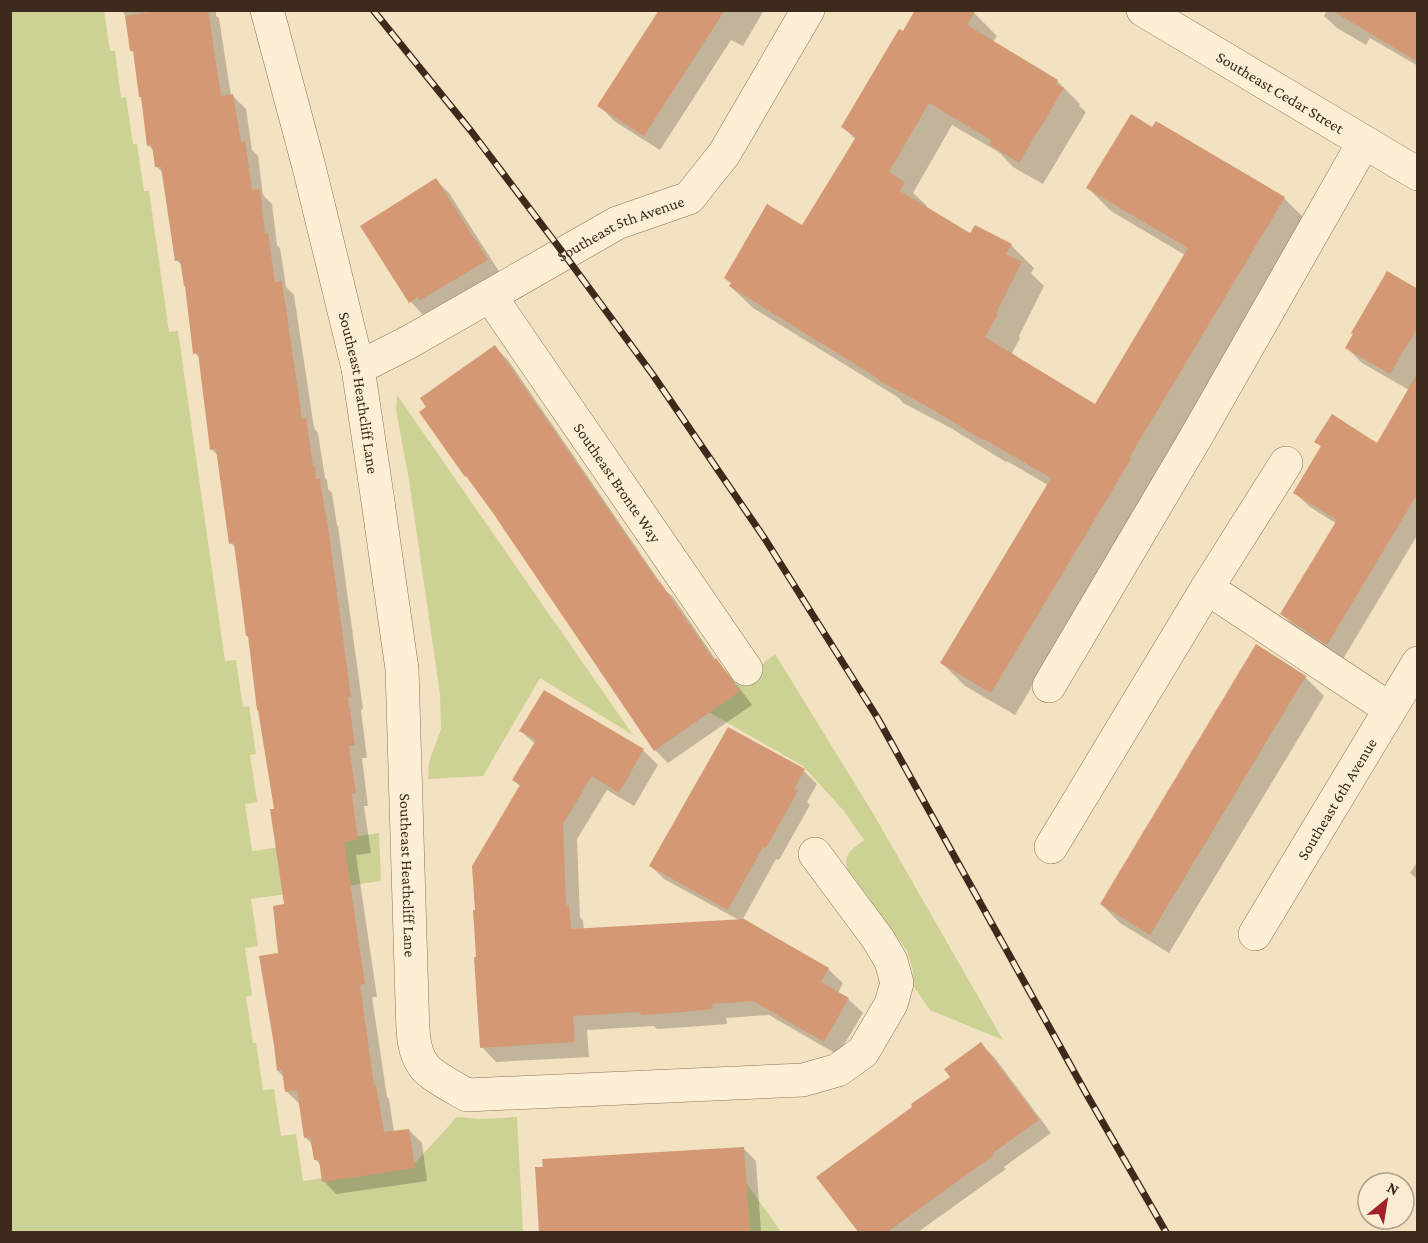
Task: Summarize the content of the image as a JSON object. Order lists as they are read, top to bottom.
{
  "streets": {
    "street": [
      "Southeast Cedar Street",
      "Southeast 5th Avenue",
      "Southeast Heathcliff Lane",
      "Southeast Bronte Way",
      "Southeast 6th Avenue"
    ]
  },
  "crossings": [
    ["Southeast 5th Avenue", "Southeast Heathcliff Lane"],
    ["Southeast 5th Avenue", "Southeast Bronte Way"]
  ],
  "north": "top right"
}
